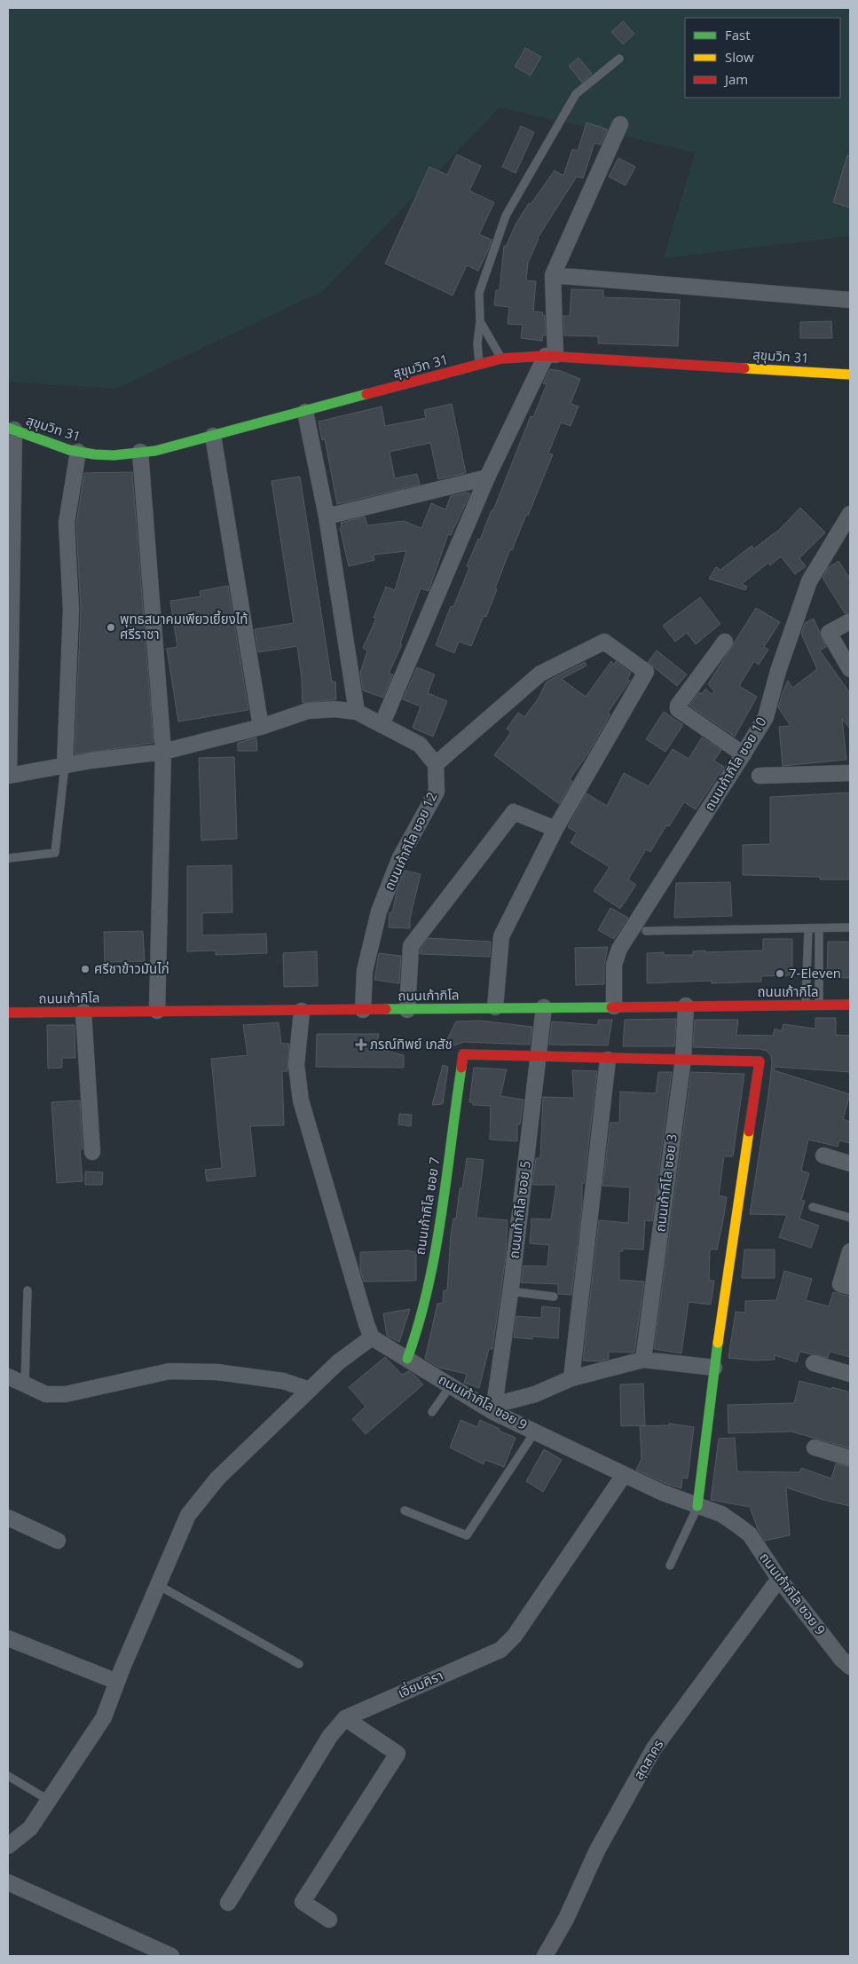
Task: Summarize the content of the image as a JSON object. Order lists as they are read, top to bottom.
{
  "streets": {
    "street": [
      "สุขุมวิท 31",
      "ถนนเก้ากิโล ซอย 10",
      "ถนนเก้ากิโล ซอย 12",
      "ถนนเก้ากิโล",
      "ถนนเก้ากิโล ซอย 3",
      "ถนนเก้ากิโล ซอย 7",
      "ถนนเก้ากิโล ซอย 5",
      "ถนนเก้ากิโล ซอย 9",
      "เอี่ยมศิรา",
      "สุดสาคร"
    ]
  },
  "crossings": [
    ["ถนนเก้ากิโล ซอย 10", "ถนนเก้ากิโล"],
    ["ถนนเก้ากิโล ซอย 12", "ถนนเก้ากิโล"],
    ["ถนนเก้ากิโล", "ถนนเก้ากิโล ซอย 3"],
    ["ถนนเก้ากิโล", "ถนนเก้ากิโล ซอย 5"],
    ["ถนนเก้ากิโล ซอย 7", "ถนนเก้ากิโล ซอย 5"],
    ["ถนนเก้ากิโล ซอย 7", "ถนนเก้ากิโล ซอย 9"],
    ["ถนนเก้ากิโล ซอย 5", "ถนนเก้ากิโล ซอย 9"],
    ["ถนนเก้ากิโล ซอย 9", "เอี่ยมศิรา"],
    ["ถนนเก้ากิโล ซอย 9", "สุดสาคร"]
  ],
  "places": {
    "other": ["พุทธสมาคมเพียวเยี้ยงไท้ ศรีราชา", "ศรีชาข้าวมันไก่", "7-Eleven"],
    "health": ["ภรณ์ทิพย์ เภสัช"]
  },
  "legend": ["Fast", "Slow", "Jam"]
}
